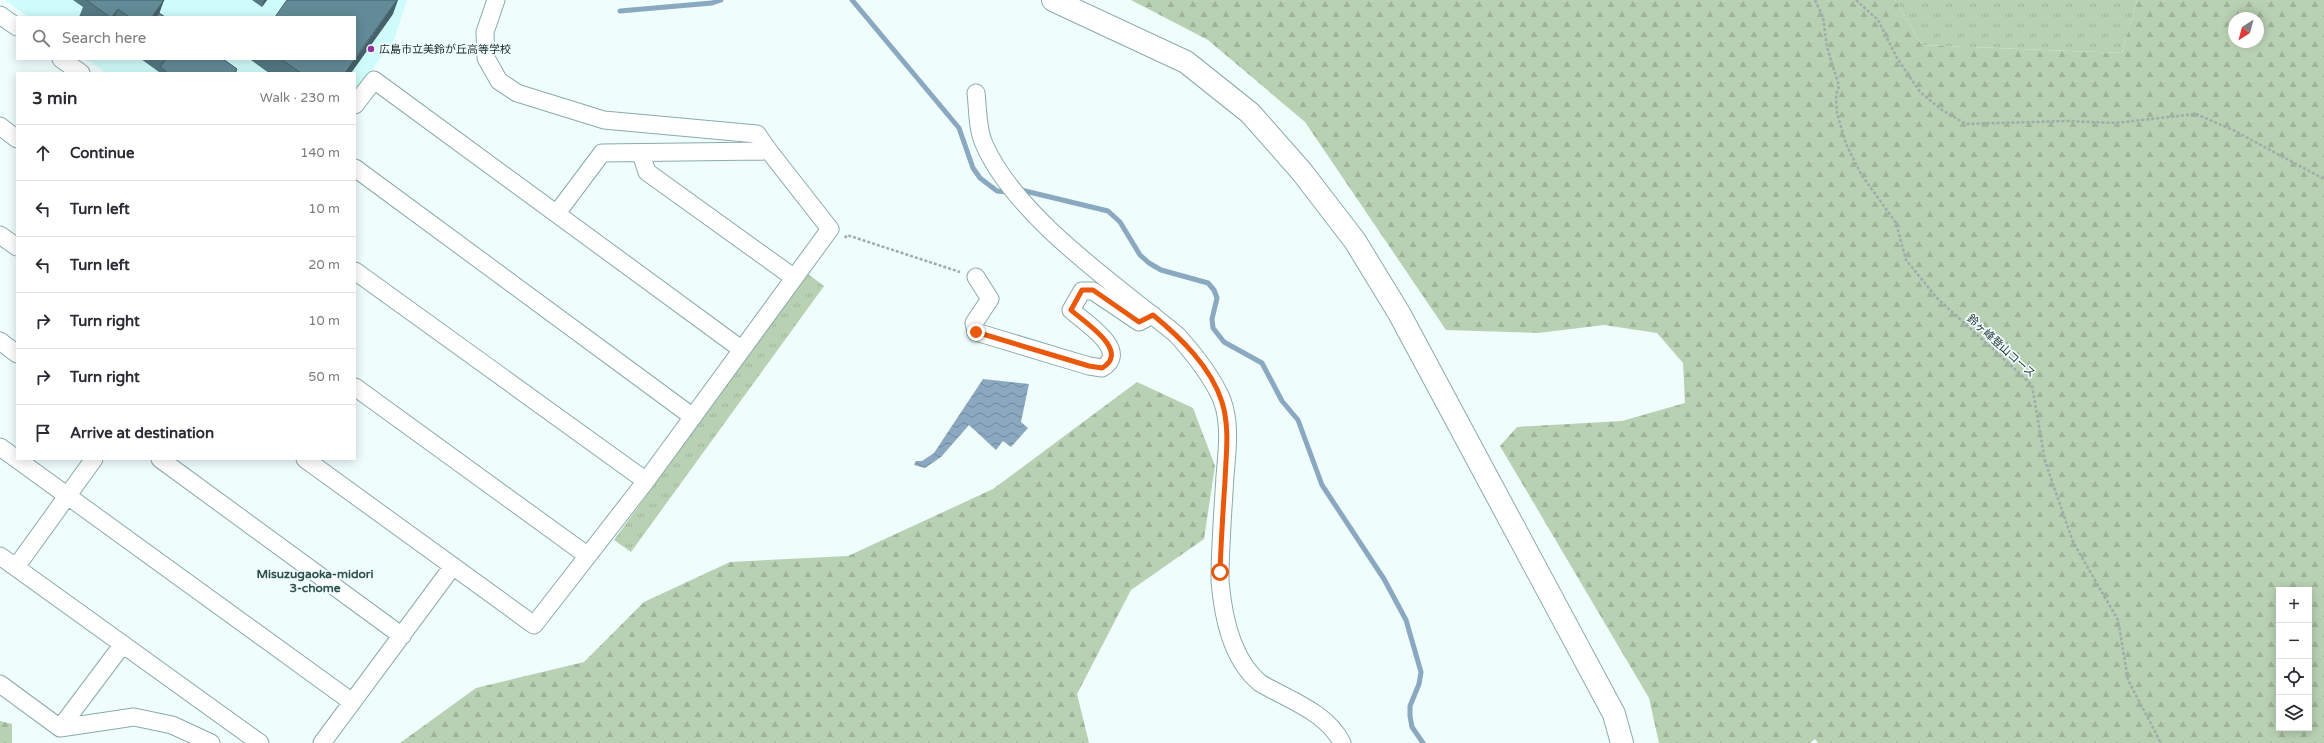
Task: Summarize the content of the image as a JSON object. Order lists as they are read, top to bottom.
{
  "streets": {
    "path": ["鈴ヶ峰登山コース"]
  },
  "districts": ["Misuzugaoka-midori 3-chome"],
  "places": ["広島市立美鈴が丘高等学校"],
  "north": "bottom left",
  "page": {
    "search": "Search here",
    "heading": ["3 min", "Walk · 230 m"],
    "list": [
      ["Continue", "140 m"],
      ["Turn left", "10 m"],
      ["Turn left", "20 m"],
      ["Turn right", "10 m"],
      ["Turn right", "50 m"],
      "Arrive at destination"
    ],
    "map_buttons": ["+", "−"]
  }
}
